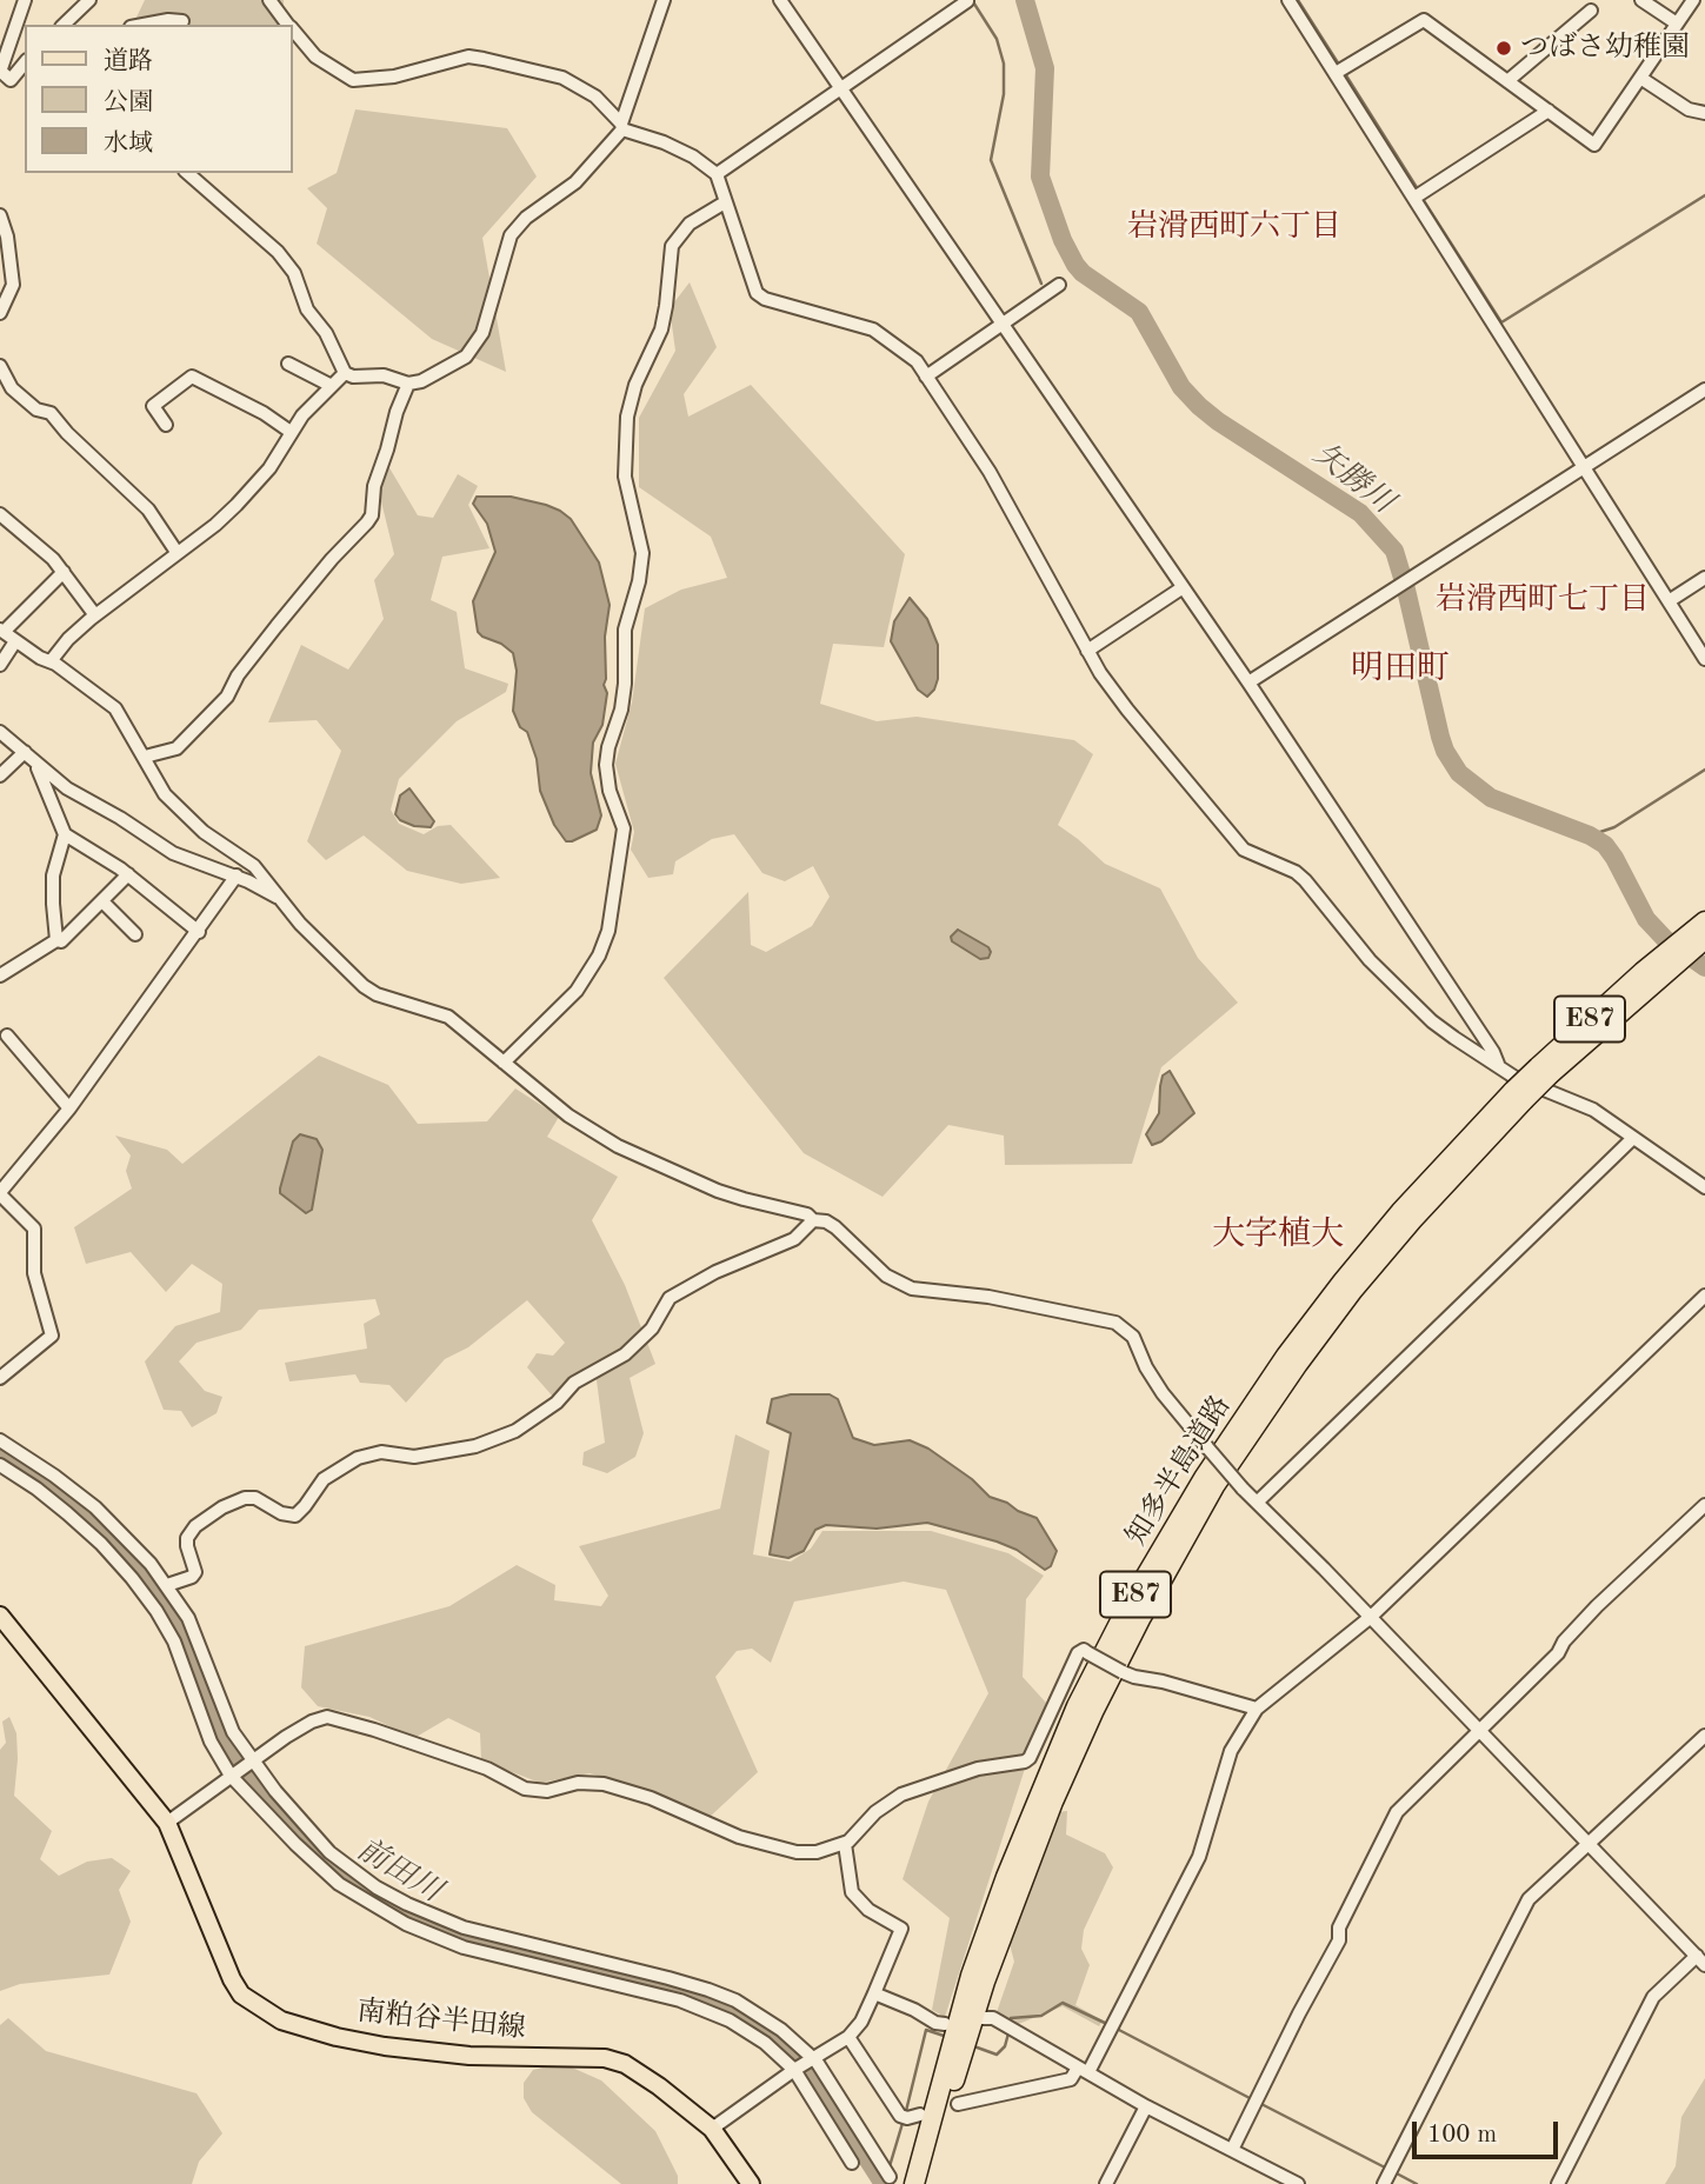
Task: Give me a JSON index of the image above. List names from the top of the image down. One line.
{"streets":{"highway":["E87","知多半島道路"],"main road":["南粕谷半田線"]},"districts":["岩滑西町六丁目","岩滑西町七丁目","明田町","大字植大"],"water":["矢勝川","前田川"],"places":["つばさ幼稚園"],"legend":["道路","公園","水域"],"scale_bar":"100 m"}
